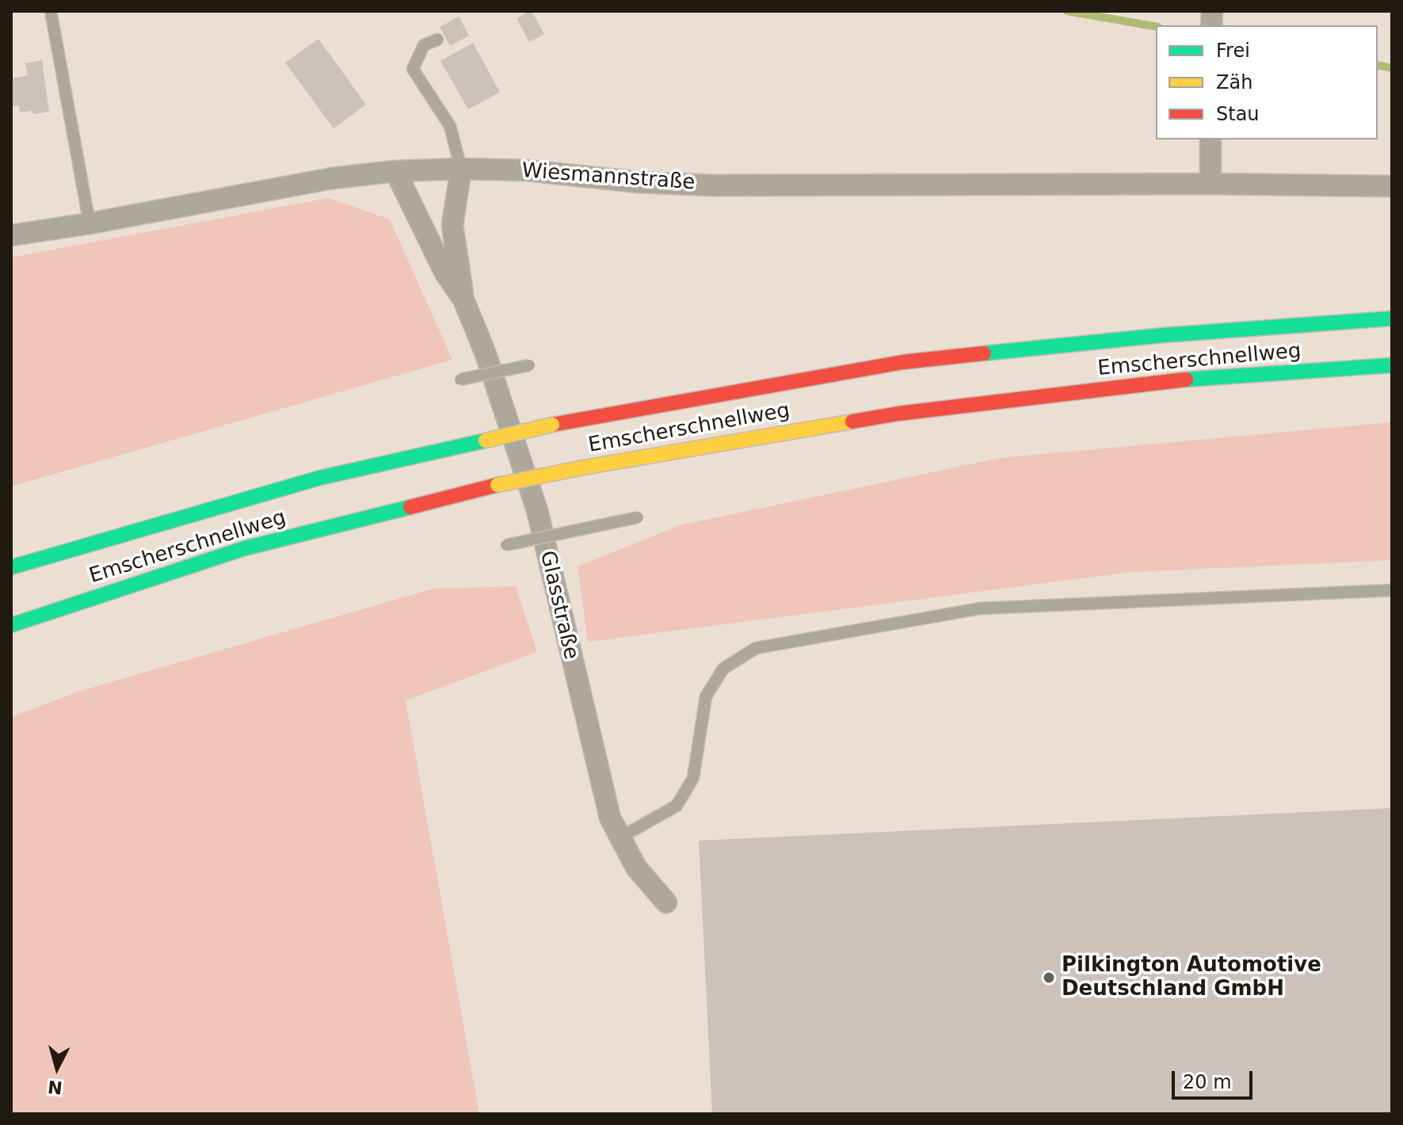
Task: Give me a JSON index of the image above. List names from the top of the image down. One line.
{"streets":{"highway":["Emscherschnellweg"],"street":["Wiesmannstraße","Glasstraße"]},"crossings":[["Wiesmannstraße","Glasstraße"]],"places":["Pilkington Automotive Deutschland GmbH"],"legend":["Frei","Zäh","Stau"],"scale_bar":"20 m","north":"bottom"}
